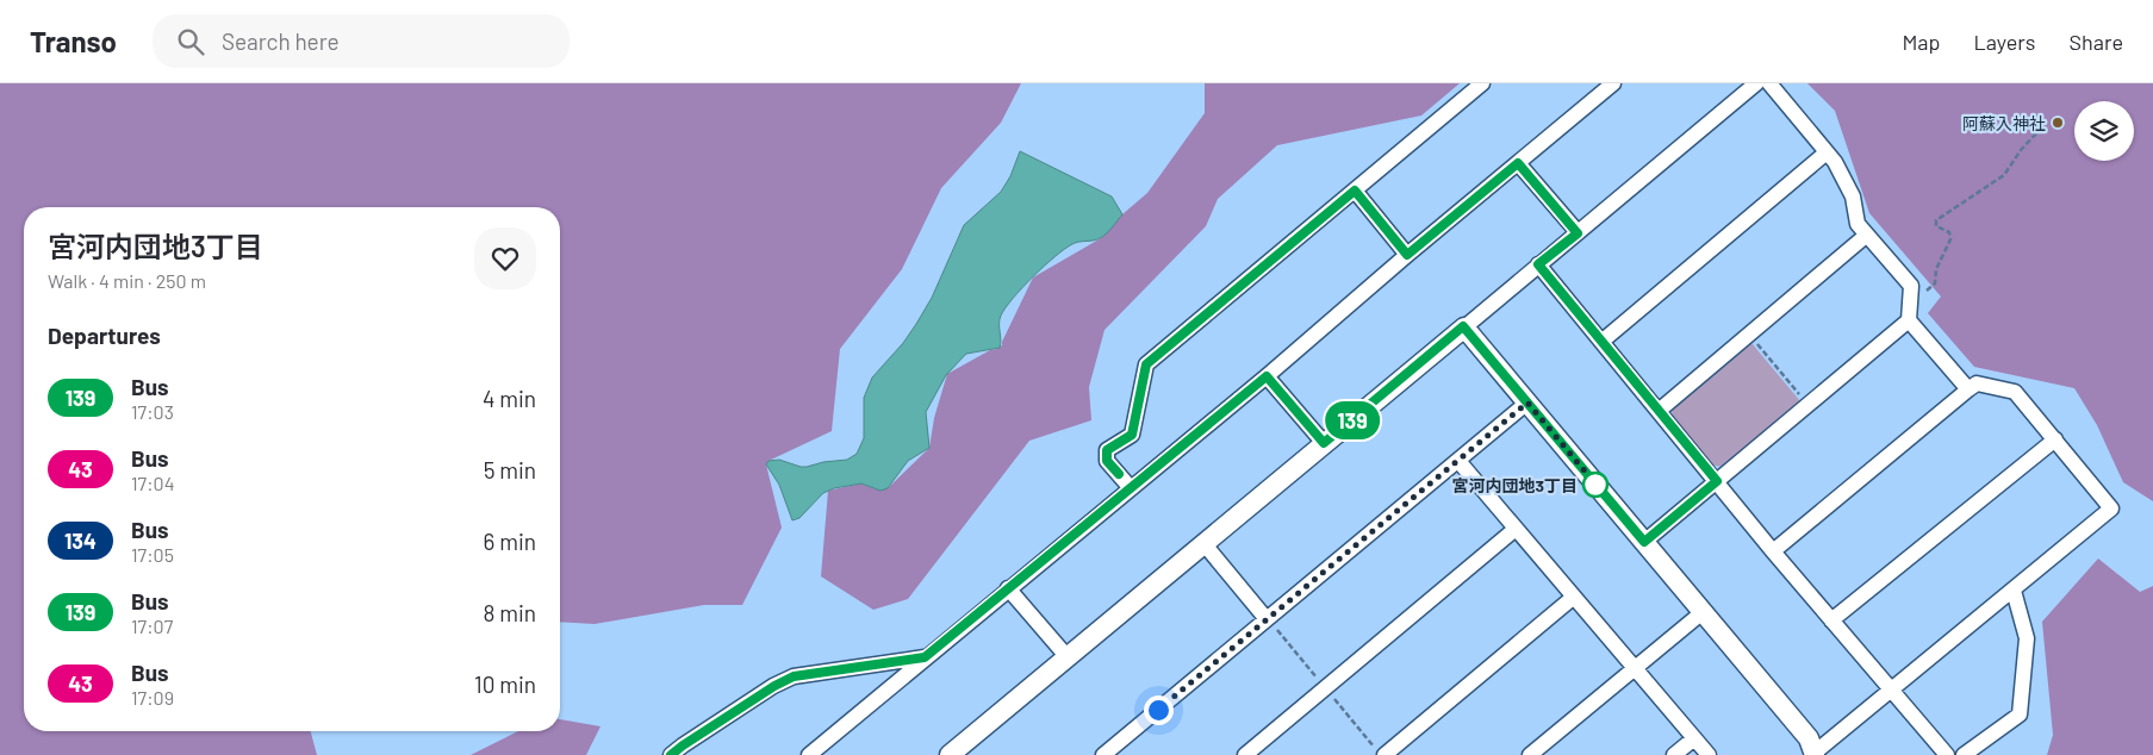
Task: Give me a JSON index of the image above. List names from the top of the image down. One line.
{"places":["阿蘇入神社","宮河内団地3丁目"],"lines":["bus line 139"],"page":{"header":"Transo","search":"Search here","nav":["Map","Layers","Share"],"on_map":"139","heading":[["宮河内団地3丁目","Walk · 4 min · 250 m"],"Departures"],"list":[{"mark":"139","name":"Bus","note":"17:03","value":"4 min"},{"mark":"43","name":"Bus","note":"17:04","value":"5 min"},{"mark":"134","name":"Bus","note":"17:05","value":"6 min"},{"mark":"139","name":"Bus","note":"17:07","value":"8 min"},{"mark":"43","name":"Bus","note":"17:09","value":"10 min"}]}}
